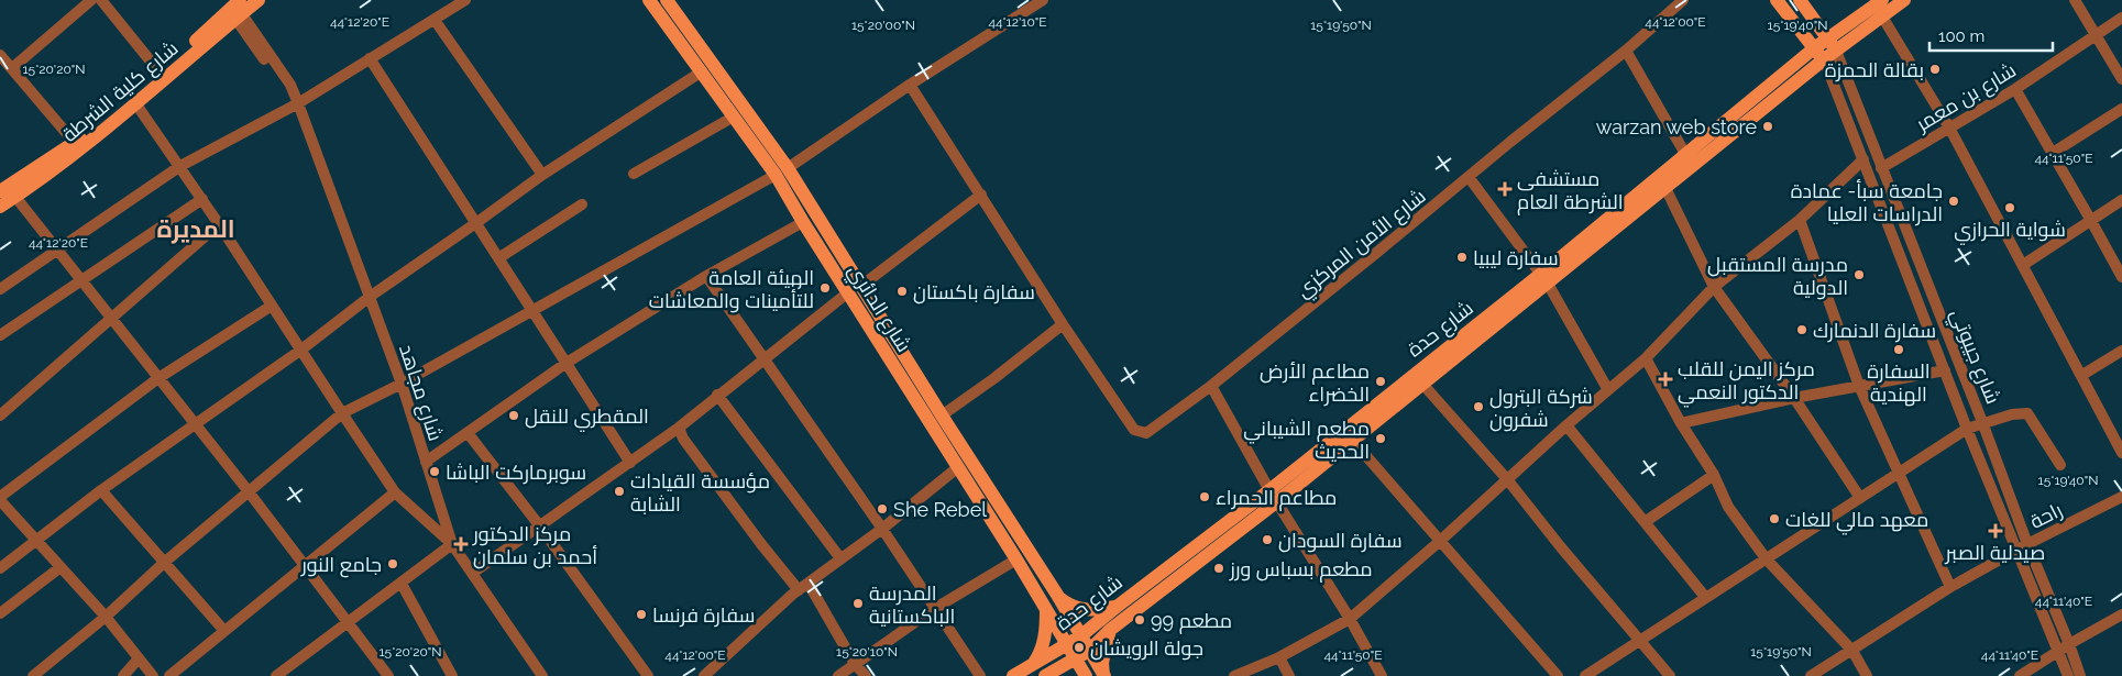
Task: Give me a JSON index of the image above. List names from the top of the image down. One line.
{"streets":{"main road":["شارع كلية الشرطة","شارع الدائري","شارع حدة"],"street":["شارع بن معمر","شارع الأمن المركزي","شارع جيبوتي","شارع مجاهد","راحة"]},"crossings":[["شارع كلية الشرطة","شارع مجاهد"],["شارع بن معمر","شارع جيبوتي"],["شارع الدائري","شارع حدة"],["شارع حدة","شارع جيبوتي"],["شارع جيبوتي","راحة"]],"districts":["المديرة"],"places":{"other":["بقالة الحمزة","warzan web store","جامعة سبأ- عمادة الدراسات العليا","شواية الحرازي","سفارة ليبيا","مدرسة المستقبل الدولية","الهيئة العامة للتأمينات والمعاشات","سفارة باكستان","سفارة الدنمارك","السفارة الهندية","مطاعم الأرض الخضراء","شركة البترول شفرون","المقطري للنقل","مطعم الشيباني الحديث","سوبرماركت الباشا","مؤسسة القيادات الشابة","مطاعم الحمراء","She Rebel","معهد مالي للغات","سفارة السودان","جامع النور","مطعم بسباس ورز","المدرسة الباكستانية","سفارة فرنسا","مطعم 99","جولة الرويشان"],"health":["مستشفى الشرطة العام","مركز اليمن للقلب الدكتور النعمي","صيدلية الصبر","مركز الدكتور أحمد بن سلمان"]},"scale_bar":"100 m","coordinates":["44°12'20\"E","44°12'10\"E","44°12'00\"E","15°20'00\"N","15°19'50\"N","15°19'40\"N","15°20'20\"N","44°11'50\"E","44°11'40\"E","15°20'10\"N"]}
